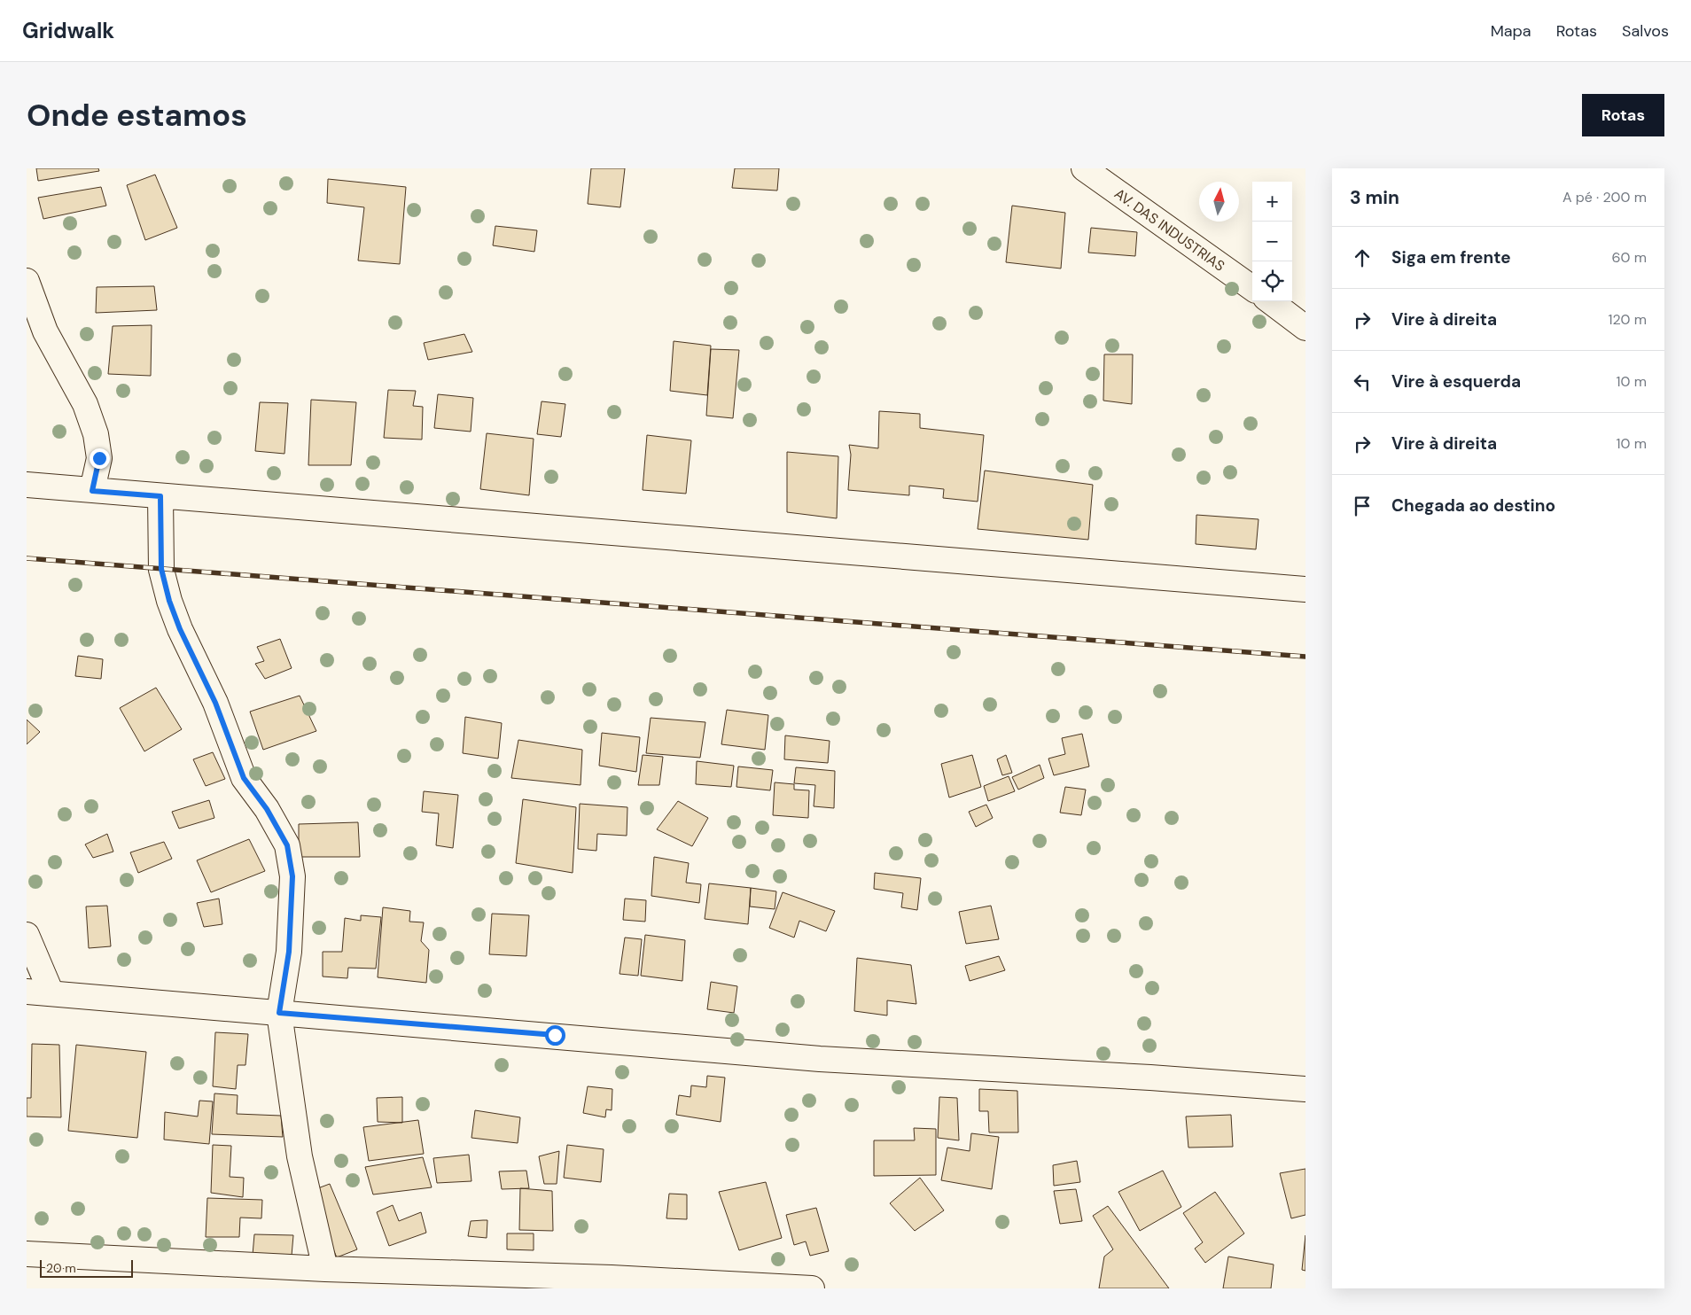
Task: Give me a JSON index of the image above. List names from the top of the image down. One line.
{"streets":{"street":["AV. DAS INDUSTRIAS"]},"scale_bar":"20 m","north":"top","page":{"header":"Gridwalk","nav":["Mapa","Rotas","Salvos"],"buttons":"Rotas","title":"Onde estamos","heading":["3 min","A pé · 200 m"],"map_buttons":["+","−"],"list":[["Siga em frente","60 m"],["Vire à direita","120 m"],["Vire à esquerda","10 m"],["Vire à direita","10 m"],"Chegada ao destino"],"scale":"20 m"}}
